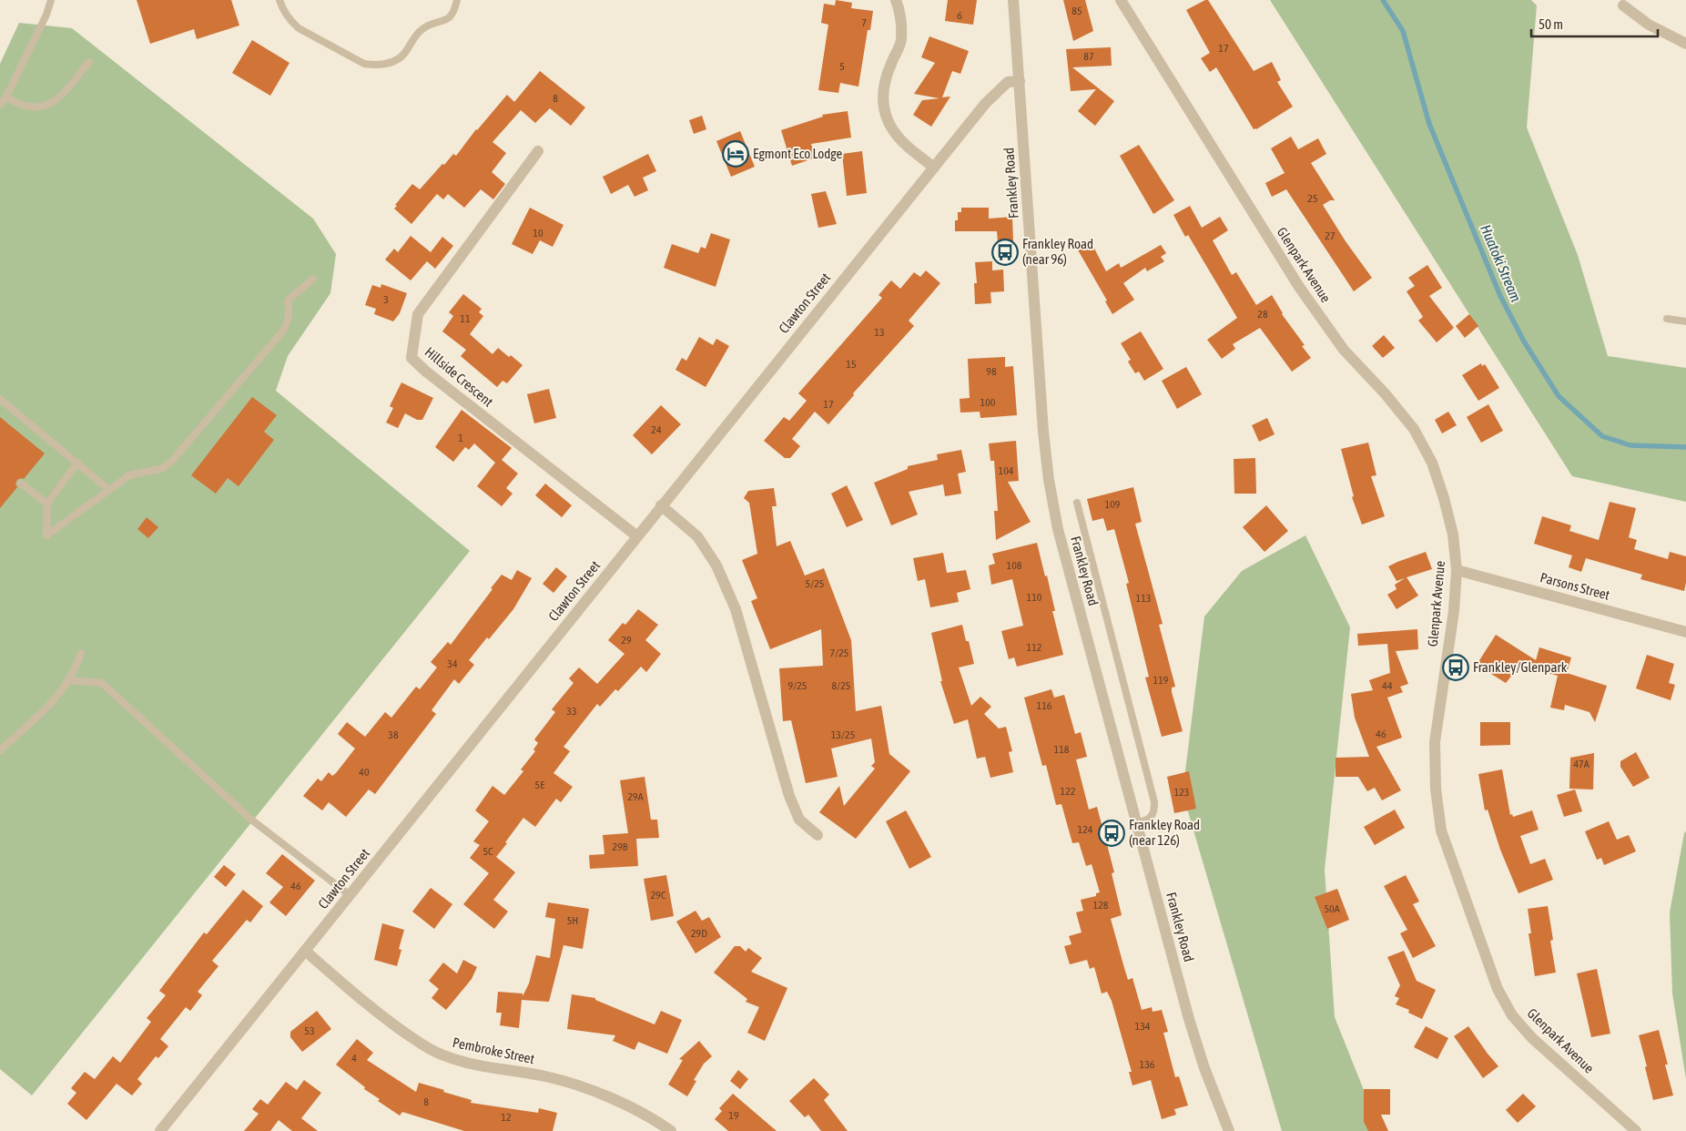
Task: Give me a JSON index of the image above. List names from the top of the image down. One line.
{"streets":{"street":["Frankley Road","Glenpark Avenue","Clawton Street","Hillside Crescent","Parsons Street","Pembroke Street"]},"crossings":[["Frankley Road","Clawton Street"],["Glenpark Avenue","Parsons Street"],["Clawton Street","Hillside Crescent"],["Clawton Street","Pembroke Street"]],"water":["Huatoki Stream"],"places":{"hotel":["Egmont Eco Lodge"],"bus stop":["Frankley Road (near 96)","Frankley/Glenpark","Frankley Road (near 126)"]},"house_numbers":["85","6","7","17","87","5","8","25","10","27","3","28","11","13","15","98","100","17","24","1","104","109","108","5/25","110","113","29","112","7/25","34","119","9/25","8/25","44","116","33","46","38","13/25","118","47A","40","5E","122","123","29A","124","29B","5C","46","29C","128","50A","5H","29D","134","53","4","136","8","19","12"],"scale_bar":"50 m"}
